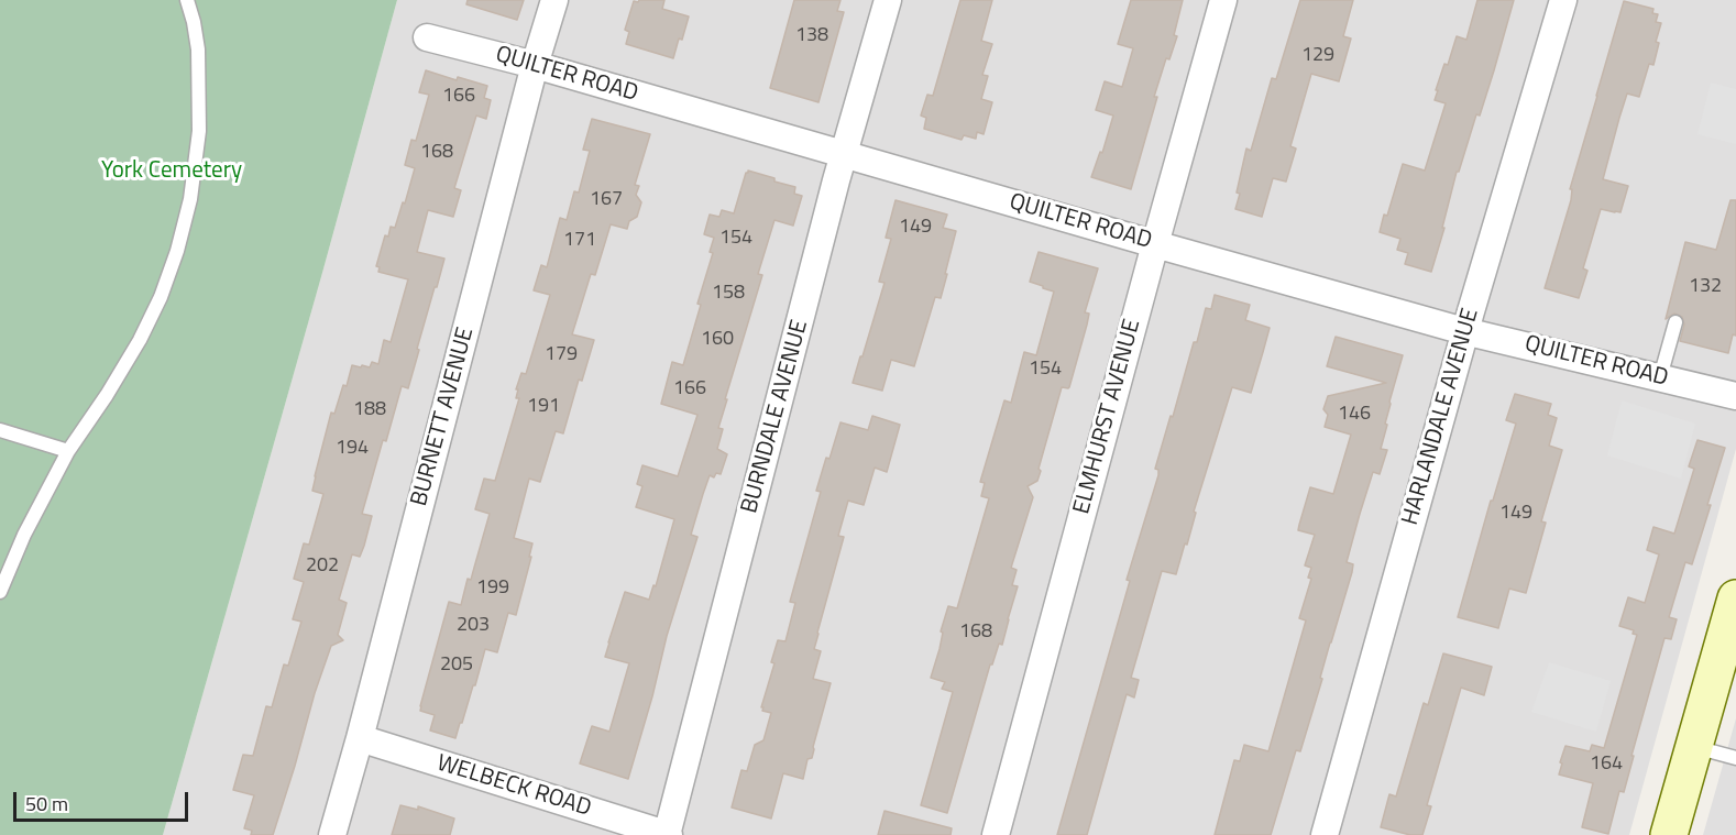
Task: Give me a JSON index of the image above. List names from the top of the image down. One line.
{"streets":{"street":["QUILTER ROAD","BURNETT AVENUE","BURNDALE AVENUE","ELMHURST AVENUE","HARLANDALE AVENUE","WELBECK ROAD"]},"crossings":[["QUILTER ROAD","BURNETT AVENUE"],["QUILTER ROAD","BURNDALE AVENUE"],["QUILTER ROAD","ELMHURST AVENUE"],["QUILTER ROAD","HARLANDALE AVENUE"],["BURNETT AVENUE","WELBECK ROAD"],["BURNDALE AVENUE","WELBECK ROAD"]],"parks":["York Cemetery"],"house_numbers":["138","129","166","168","167","149","154","171","132","158","160","179","154","166","191","188","146","194","149","202","199","203","168","205","164"],"scale_bar":"50 m"}
